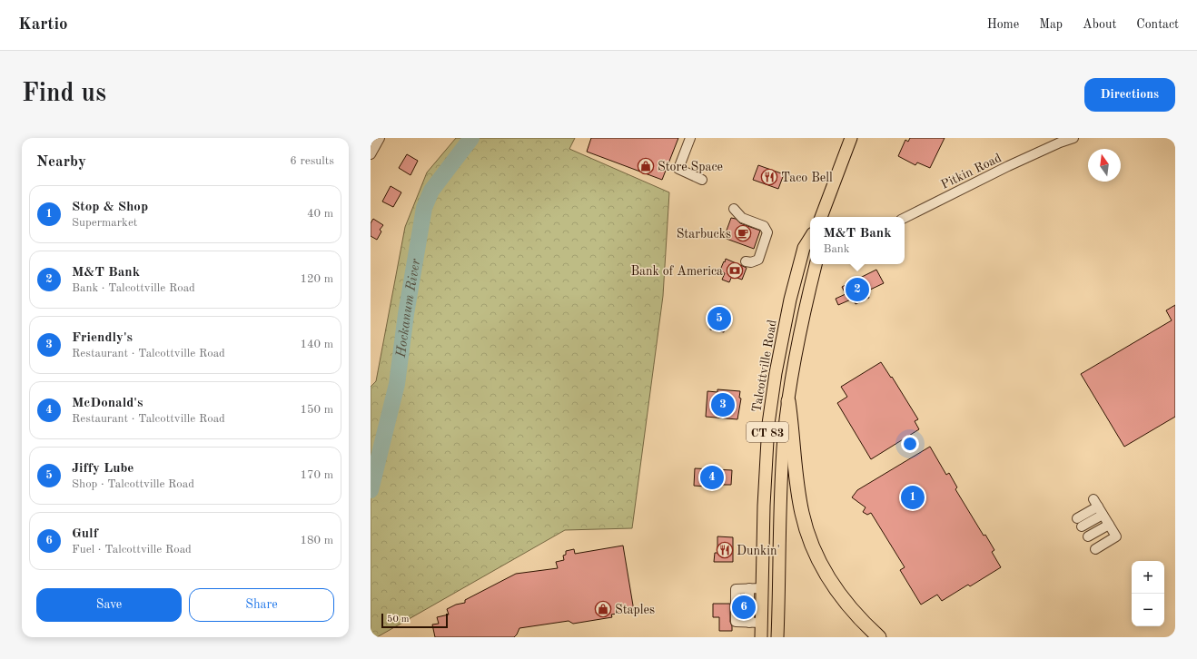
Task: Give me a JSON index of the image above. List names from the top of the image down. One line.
{"streets":{"main road":["Talcottville Road","CT 83"],"street":["Pitkin Road"]},"water":["Hockanum River"],"places":{"shop":["Store Space","Staples"],"restaurant":["Taco Bell","Dunkin'"],"cafe":["Starbucks"],"bank":["Bank of America"]},"scale_bar":"50 m","north":"top","page":{"header":"Kartio","nav":["Home","Map","About","Contact"],"buttons":["Directions",["Save","Share"]],"title":"Find us","heading":["Nearby","6 results"],"list":[{"mark":"1","name":"Stop & Shop","note":"Supermarket","value":"40 m"},{"mark":"2","name":"M&T Bank","note":"Bank · Talcottville Road","value":"120 m"},{"mark":"3","name":"Friendly's","note":"Restaurant · Talcottville Road","value":"140 m"},{"mark":"4","name":"McDonald's","note":"Restaurant · Talcottville Road","value":"150 m"},{"mark":"5","name":"Jiffy Lube","note":"Shop · Talcottville Road","value":"170 m"},{"mark":"6","name":"Gulf","note":"Fuel · Talcottville Road","value":"180 m"}],"popup":["M&T Bank","Bank"],"pins":["2","5","3","4","1","6"],"map_buttons":["+","−"],"scale":"50 m"}}
